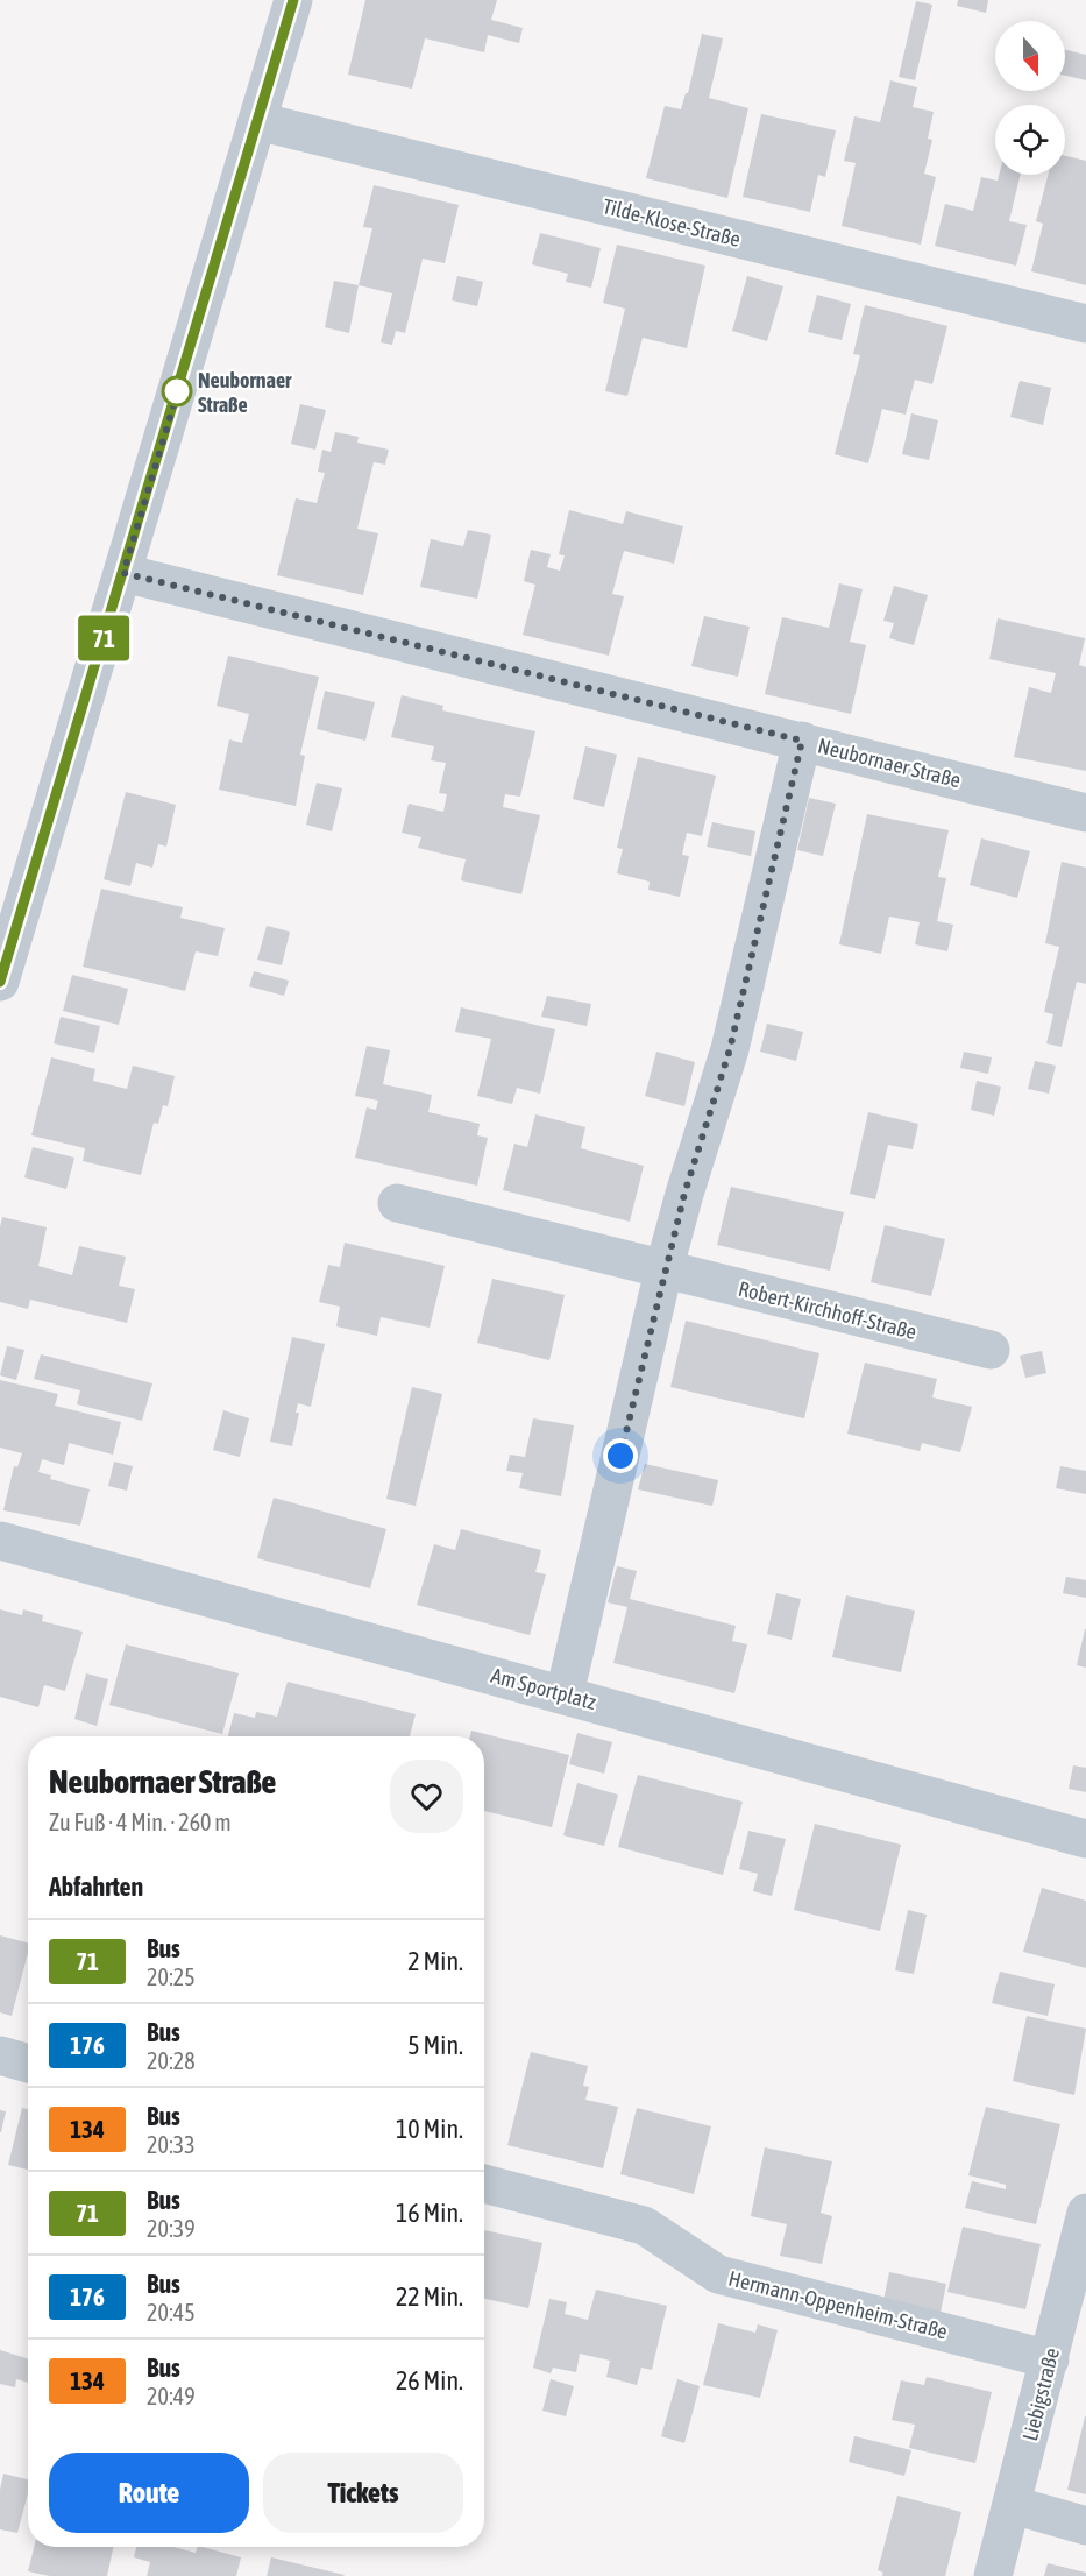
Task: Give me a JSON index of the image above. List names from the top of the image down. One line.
{"streets":{"street":["Tilde-Klose-Straße","Neubornaer Straße","Robert-Kirchhoff-Straße","Am Sportplatz","Hermann-Oppenheim-Straße","Liebigstraße"]},"crossings":[["Hermann-Oppenheim-Straße","Liebigstraße"]],"places":["Neubornaer Straße"],"lines":["bus line 71"],"north":"bottom","page":{"on_map":"71","heading":[["Neubornaer Straße","Zu Fuß · 4 Min. · 260 m"],"Abfahrten"],"list":[{"mark":"71","name":"Bus","note":"20:25","value":"2 Min."},{"mark":"176","name":"Bus","note":"20:28","value":"5 Min."},{"mark":"134","name":"Bus","note":"20:33","value":"10 Min."},{"mark":"71","name":"Bus","note":"20:39","value":"16 Min."},{"mark":"176","name":"Bus","note":"20:45","value":"22 Min."},{"mark":"134","name":"Bus","note":"20:49","value":"26 Min."}],"buttons":["Route","Tickets"]}}
